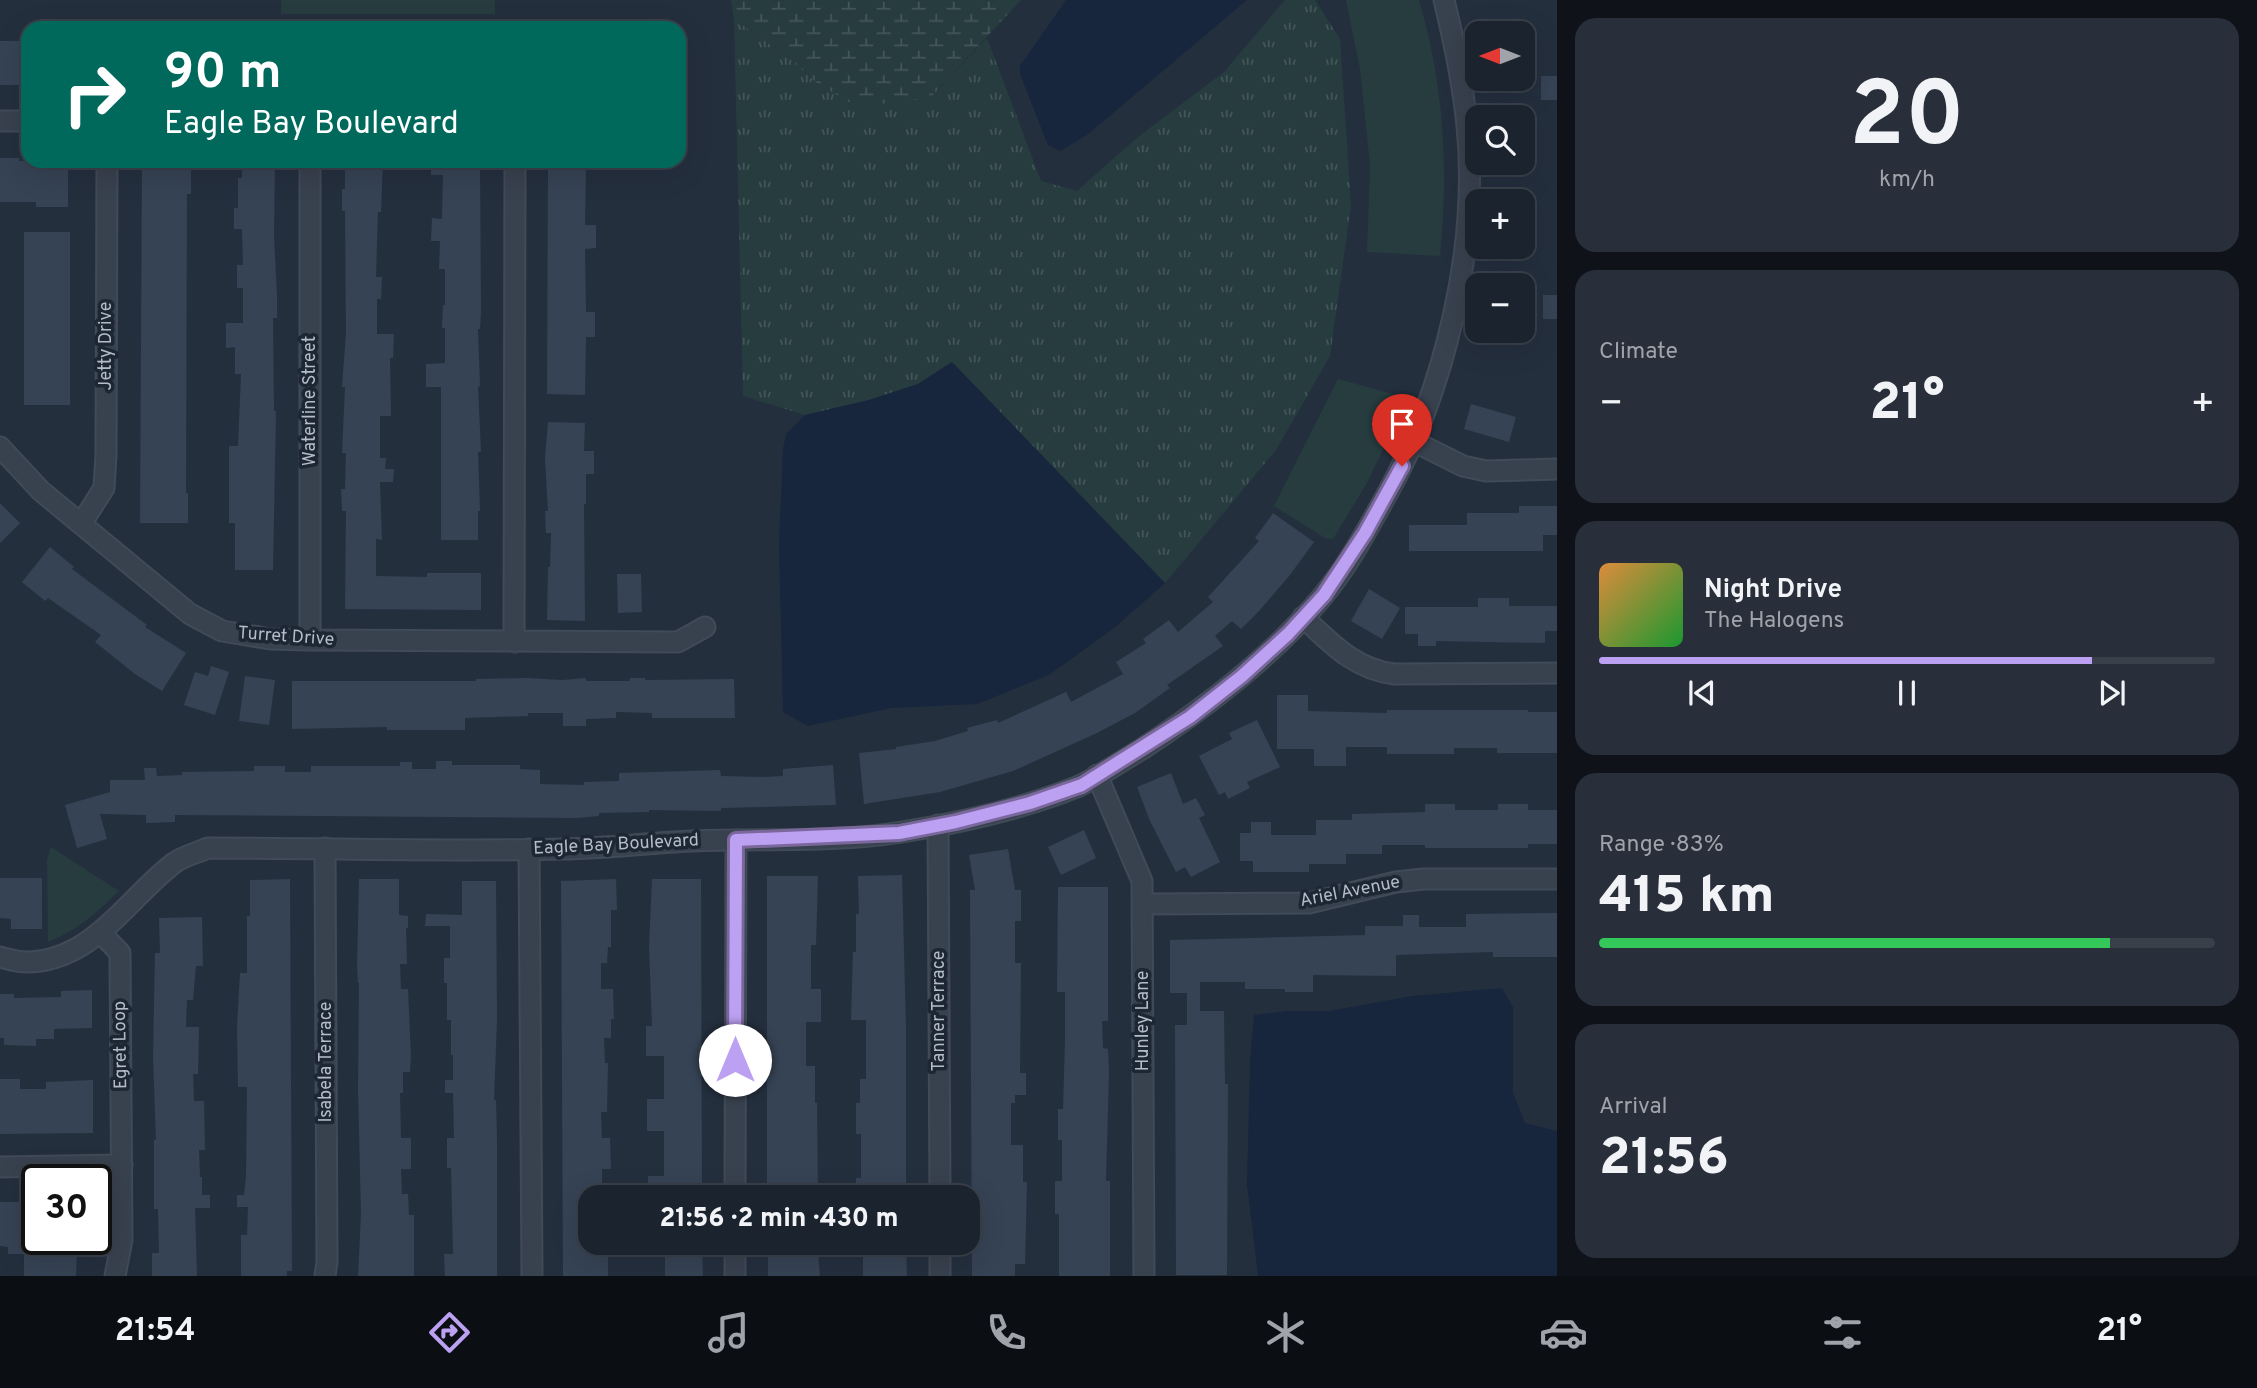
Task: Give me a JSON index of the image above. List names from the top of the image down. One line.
{"streets":{"street":["Jetty Drive","Waterline Street","Turret Drive","Eagle Bay Boulevard","Ariel Avenue","Tanner Terrace","Hunley Lane","Egret Loop","Isabela Terrace"]},"crossings":[["Jetty Drive","Turret Drive"],["Waterline Street","Turret Drive"],["Eagle Bay Boulevard","Tanner Terrace"],["Eagle Bay Boulevard","Hunley Lane"],["Eagle Bay Boulevard","Egret Loop"],["Eagle Bay Boulevard","Isabela Terrace"],["Ariel Avenue","Hunley Lane"]],"north":"left","page":{"tile":[["20","km/h"],"Climate",["Range · 83%","415 km"],["Arrival","21:56"]],"map_buttons":["+","−"],"turn":["90 m","Eagle Bay Boulevard"],"heat":["−","21°","+"],"song":["Night Drive","The Halogens"],"limit":"30","trip":"21:56 · 2 min · 430 m","tabs":["21:54","21°"]}}
